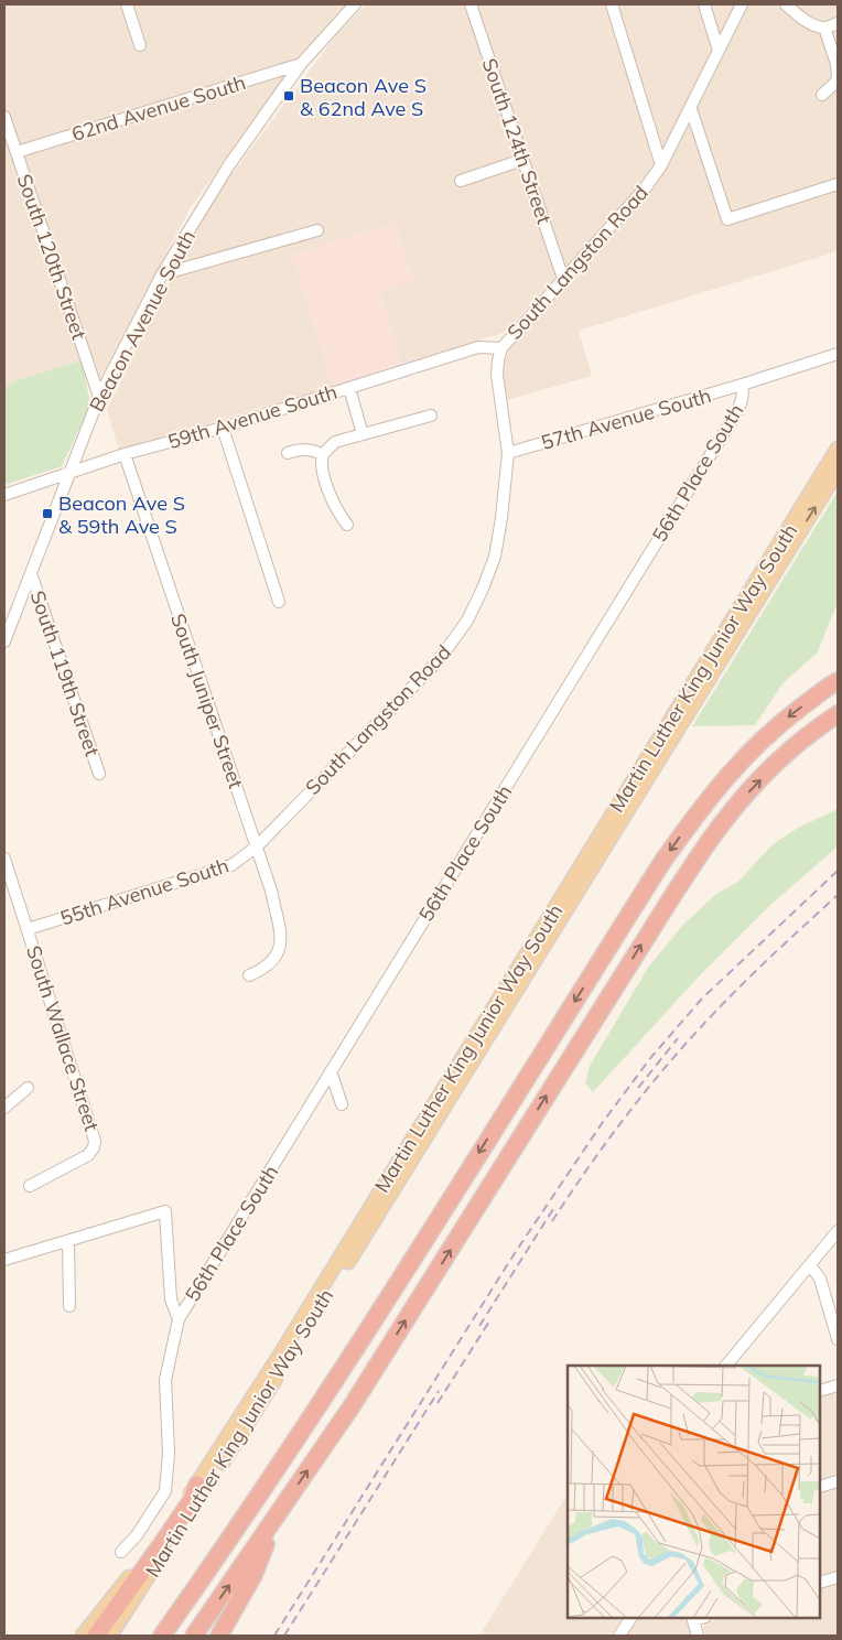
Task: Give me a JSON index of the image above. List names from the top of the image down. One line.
{"streets":{"main road":["Martin Luther King Junior Way South"],"street":["62nd Avenue South","South 124th Street","South 120th Street","South Langston Road","Beacon Avenue South","59th Avenue South","57th Avenue South","56th Place South","South 119th Street","South Juniper Street","55th Avenue South","South Wallace Street"]},"crossings":[["62nd Avenue South","South 120th Street"],["62nd Avenue South","Beacon Avenue South"],["South 124th Street","South Langston Road"],["South 120th Street","Beacon Avenue South"],["South Langston Road","59th Avenue South"],["South Langston Road","57th Avenue South"],["South Langston Road","South Juniper Street"],["South Langston Road","55th Avenue South"],["Beacon Avenue South","59th Avenue South"],["Beacon Avenue South","South 119th Street"],["59th Avenue South","South Juniper Street"],["57th Avenue South","56th Place South"],["South Juniper Street","55th Avenue South"],["55th Avenue South","South Wallace Street"]],"places":{"transit":["Beacon Ave S & 62nd Ave S","Beacon Ave S & 59th Ave S"]}}
